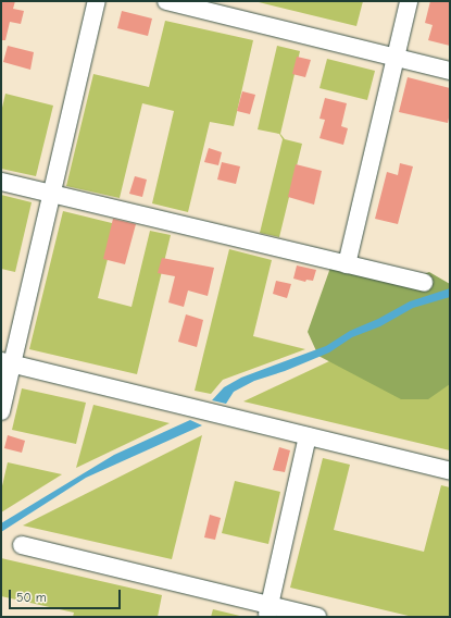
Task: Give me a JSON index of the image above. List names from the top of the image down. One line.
{"scale_bar":"50 m"}
